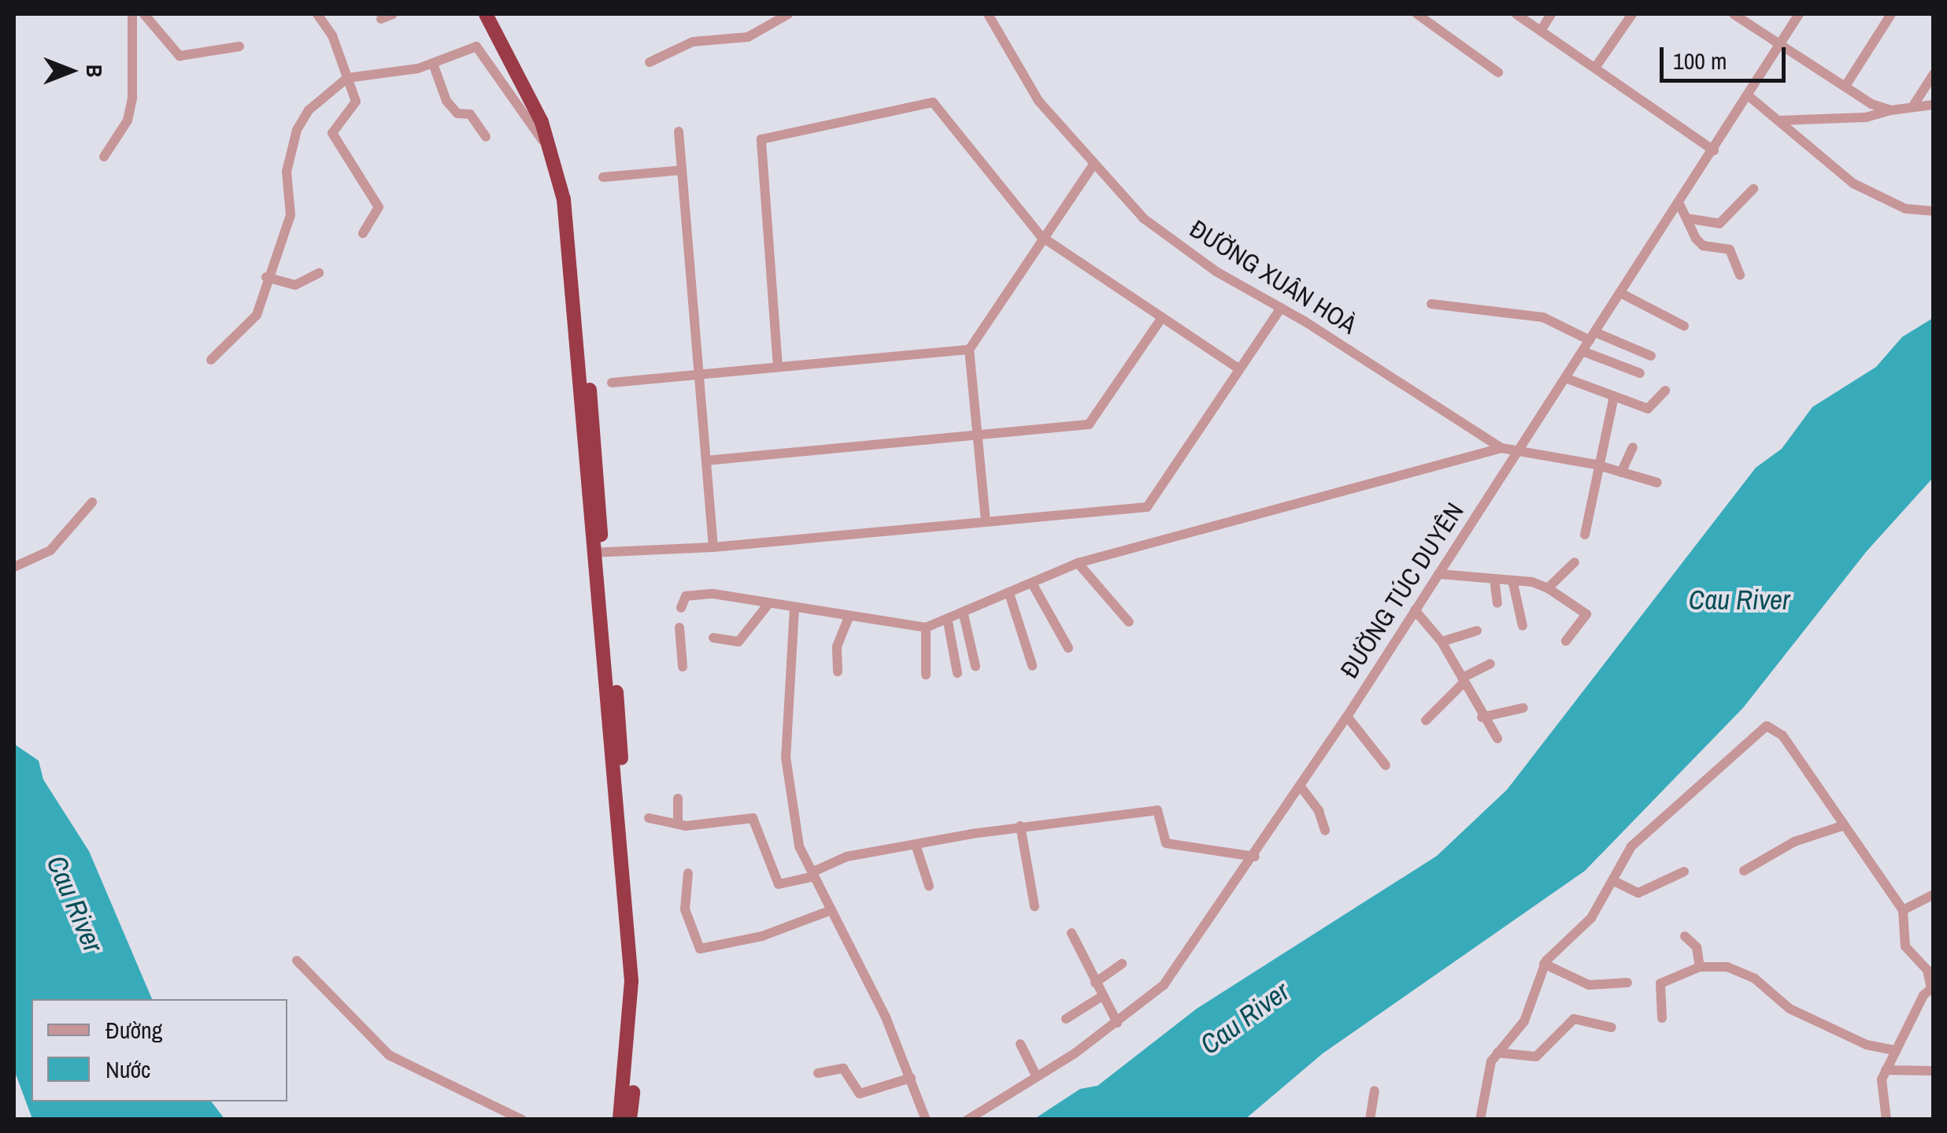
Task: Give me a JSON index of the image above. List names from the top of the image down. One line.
{"streets":{"street":["ĐƯỜNG XUÂN HOÀ","ĐƯỜNG TÚC DUYÊN"]},"water":["Cau River"],"legend":["Đường","Nước"],"scale_bar":"100 m","north":"right"}
